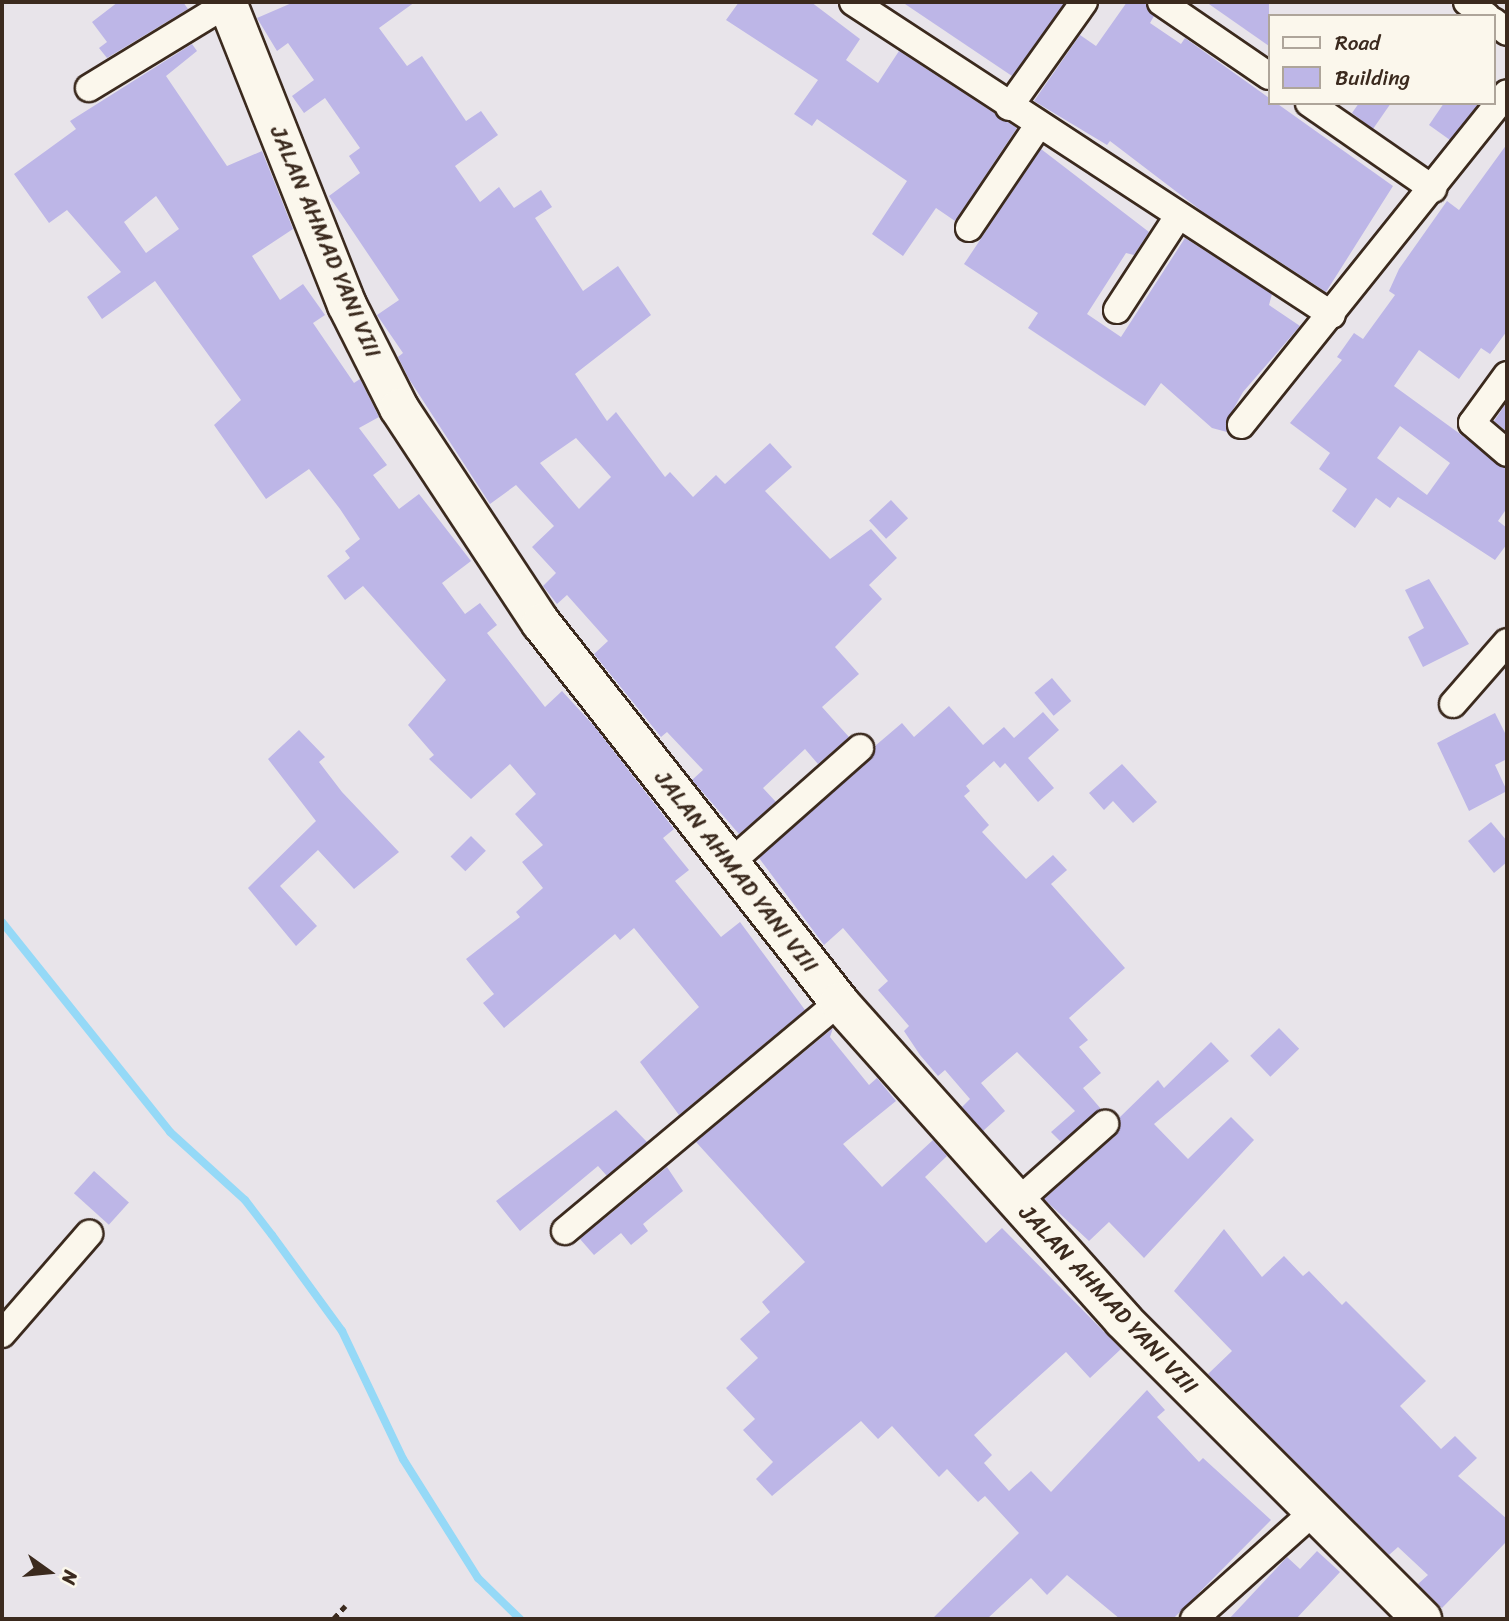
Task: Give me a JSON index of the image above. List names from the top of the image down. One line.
{"streets":{"street":["JALAN AHMAD YANI VIII"]},"legend":["Road","Building"],"north":"right"}
